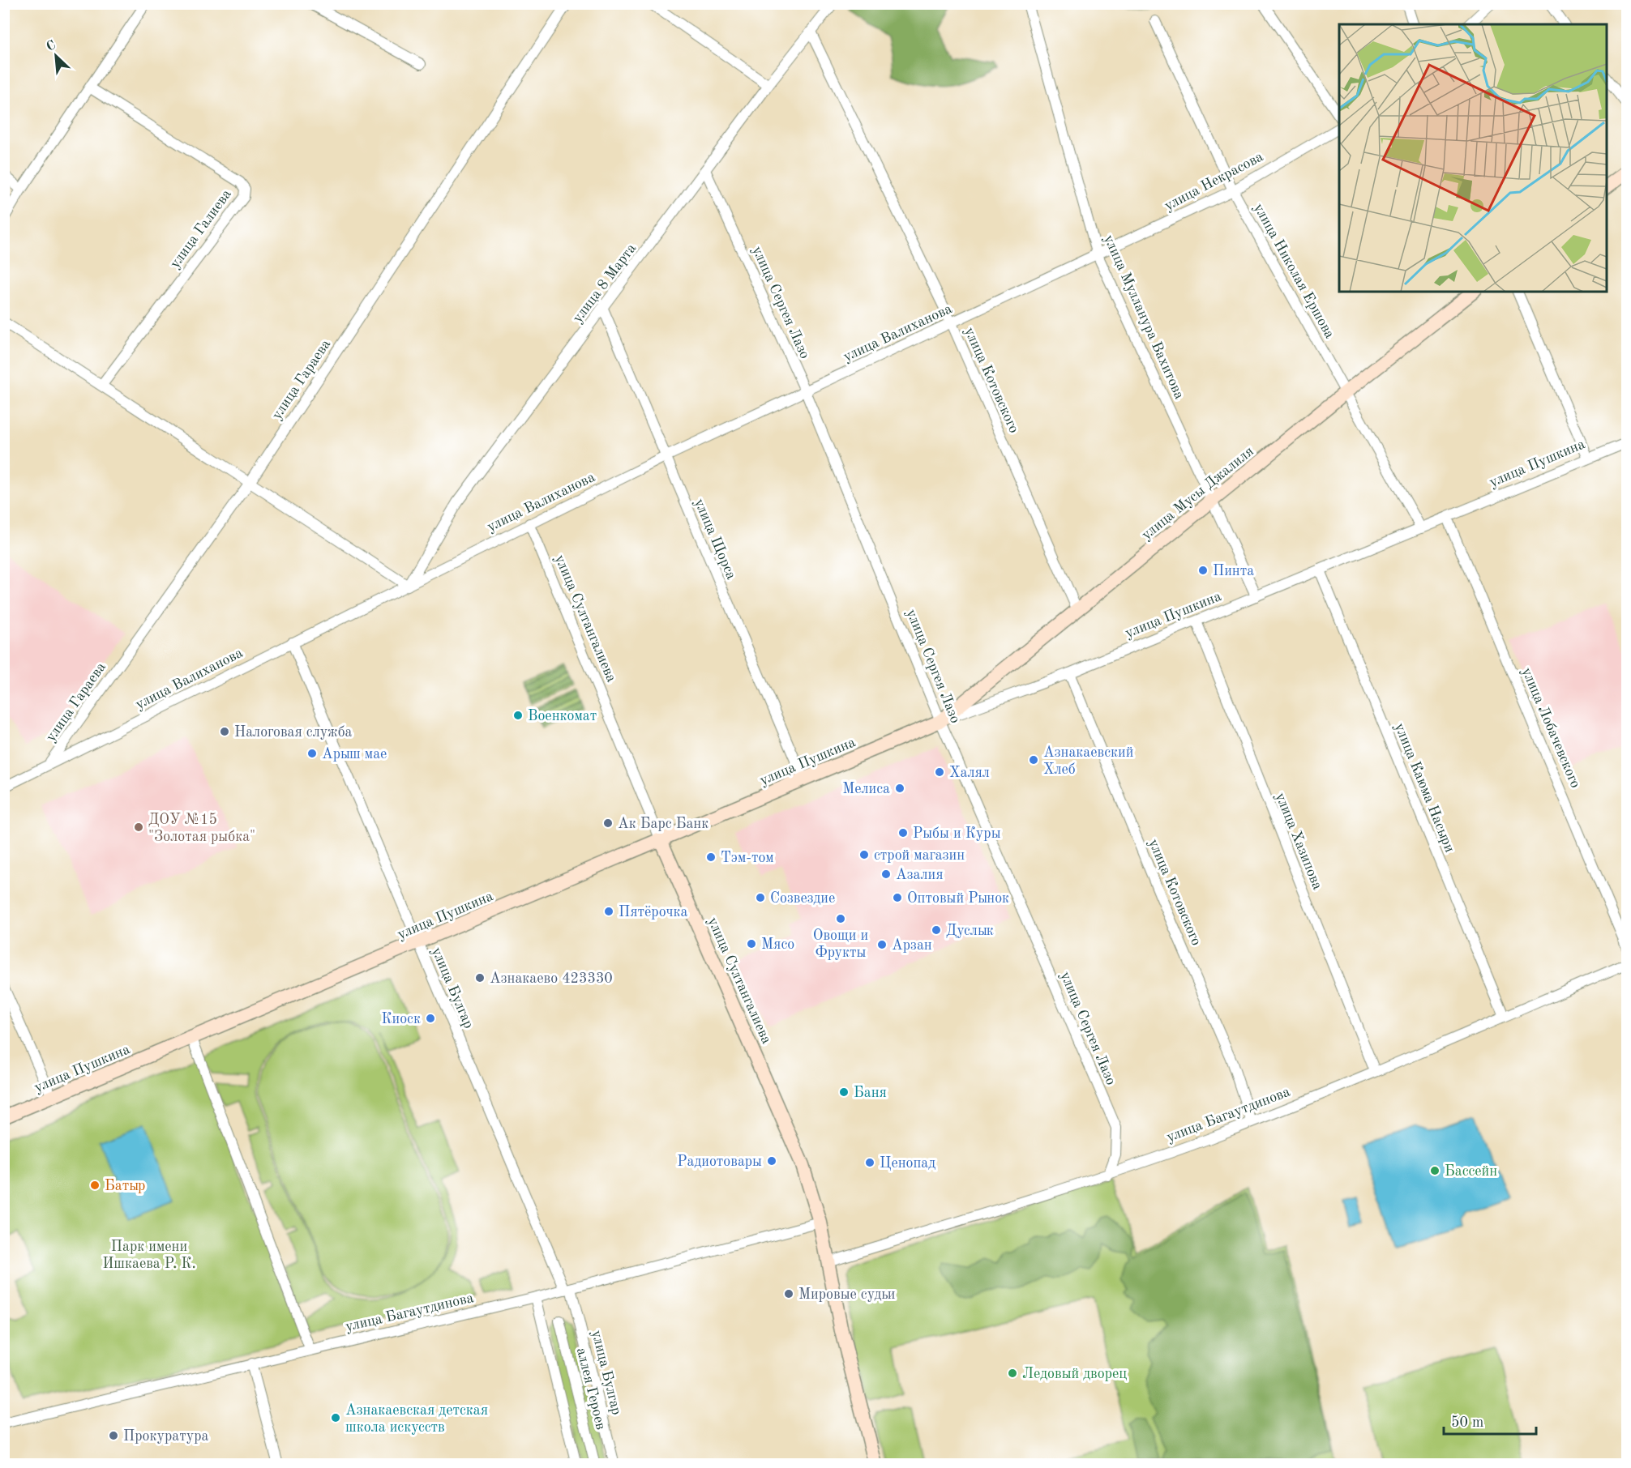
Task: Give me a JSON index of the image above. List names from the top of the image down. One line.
{"streets":{"main road":["улица Пушкина","улица Мусы Джалиля","улица Султангалиева"],"street":["улица Некрасова","улица Галиева","улица Николая Ершова","улица 8 Марта","улица Сергея Лазо","улица Мулланура Вахитова","улица Валиханова","улица Гараева","улица Котовского","улица Щорса","улица Лобачевского","улица Каюма Насыри","улица Хазипова","улица Булгар","улица Багаутдинова","аллея Героев"]},"crossings":[["улица Некрасова","улица Николая Ершова"],["улица Некрасова","улица Мулланура Вахитова"],["улица Некрасова","улица Валиханова"],["улица Николая Ершова","улица Пушкина"],["улица Николая Ершова","улица Мусы Джалиля"],["улица 8 Марта","улица Сергея Лазо"],["улица 8 Марта","улица Валиханова"],["улица 8 Марта","улица Котовского"],["улица 8 Марта","улица Щорса"],["улица Сергея Лазо","улица Валиханова"],["улица Сергея Лазо","улица Пушкина"],["улица Сергея Лазо","улица Мусы Джалиля"],["улица Сергея Лазо","улица Багаутдинова"],["улица Мулланура Вахитова","улица Валиханова"],["улица Мулланура Вахитова","улица Пушкина"],["улица Мулланура Вахитова","улица Мусы Джалиля"],["улица Валиханова","улица Гараева"],["улица Валиханова","улица Котовского"],["улица Валиханова","улица Щорса"],["улица Валиханова","улица Султангалиева"],["улица Валиханова","улица Булгар"],["улица Котовского","улица Пушкина"],["улица Котовского","улица Мусы Джалиля"],["улица Котовского","улица Багаутдинова"],["улица Пушкина","улица Мусы Джалиля"],["улица Пушкина","улица Щорса"],["улица Пушкина","улица Султангалиева"],["улица Пушкина","улица Лобачевского"],["улица Пушкина","улица Каюма Насыри"],["улица Пушкина","улица Хазипова"],["улица Пушкина","улица Булгар"],["улица Султангалиева","улица Багаутдинова"],["улица Каюма Насыри","улица Багаутдинова"],["улица Хазипова","улица Багаутдинова"],["улица Булгар","улица Багаутдинова"]],"parks":["Парк имени Ишкаева Р. К."],"places":["Пинта","Военкомат","Налоговая служба","Арыш мае","Азнакаевский Хлеб","Халял","Мелиса","Ак Барс Банк","ДОУ №15 \"Золотая рыбка\"","Рыбы и Куры","строй магазин","Тэм-том","Азалия","Созвездие","Оптовый Рынок","Пятёрочка","Овощи и Фрукты","Дуслык","Мясо","Арзан","Азнакаево 423330","Киоск","Баня","Радиотовары","Ценопад","Бассейн","Батыр","Мировые судьи","Ледовый дворец","Азнакаевская детская школа искусств","Прокуратура"],"scale_bar":"50 m","north":"top left"}
